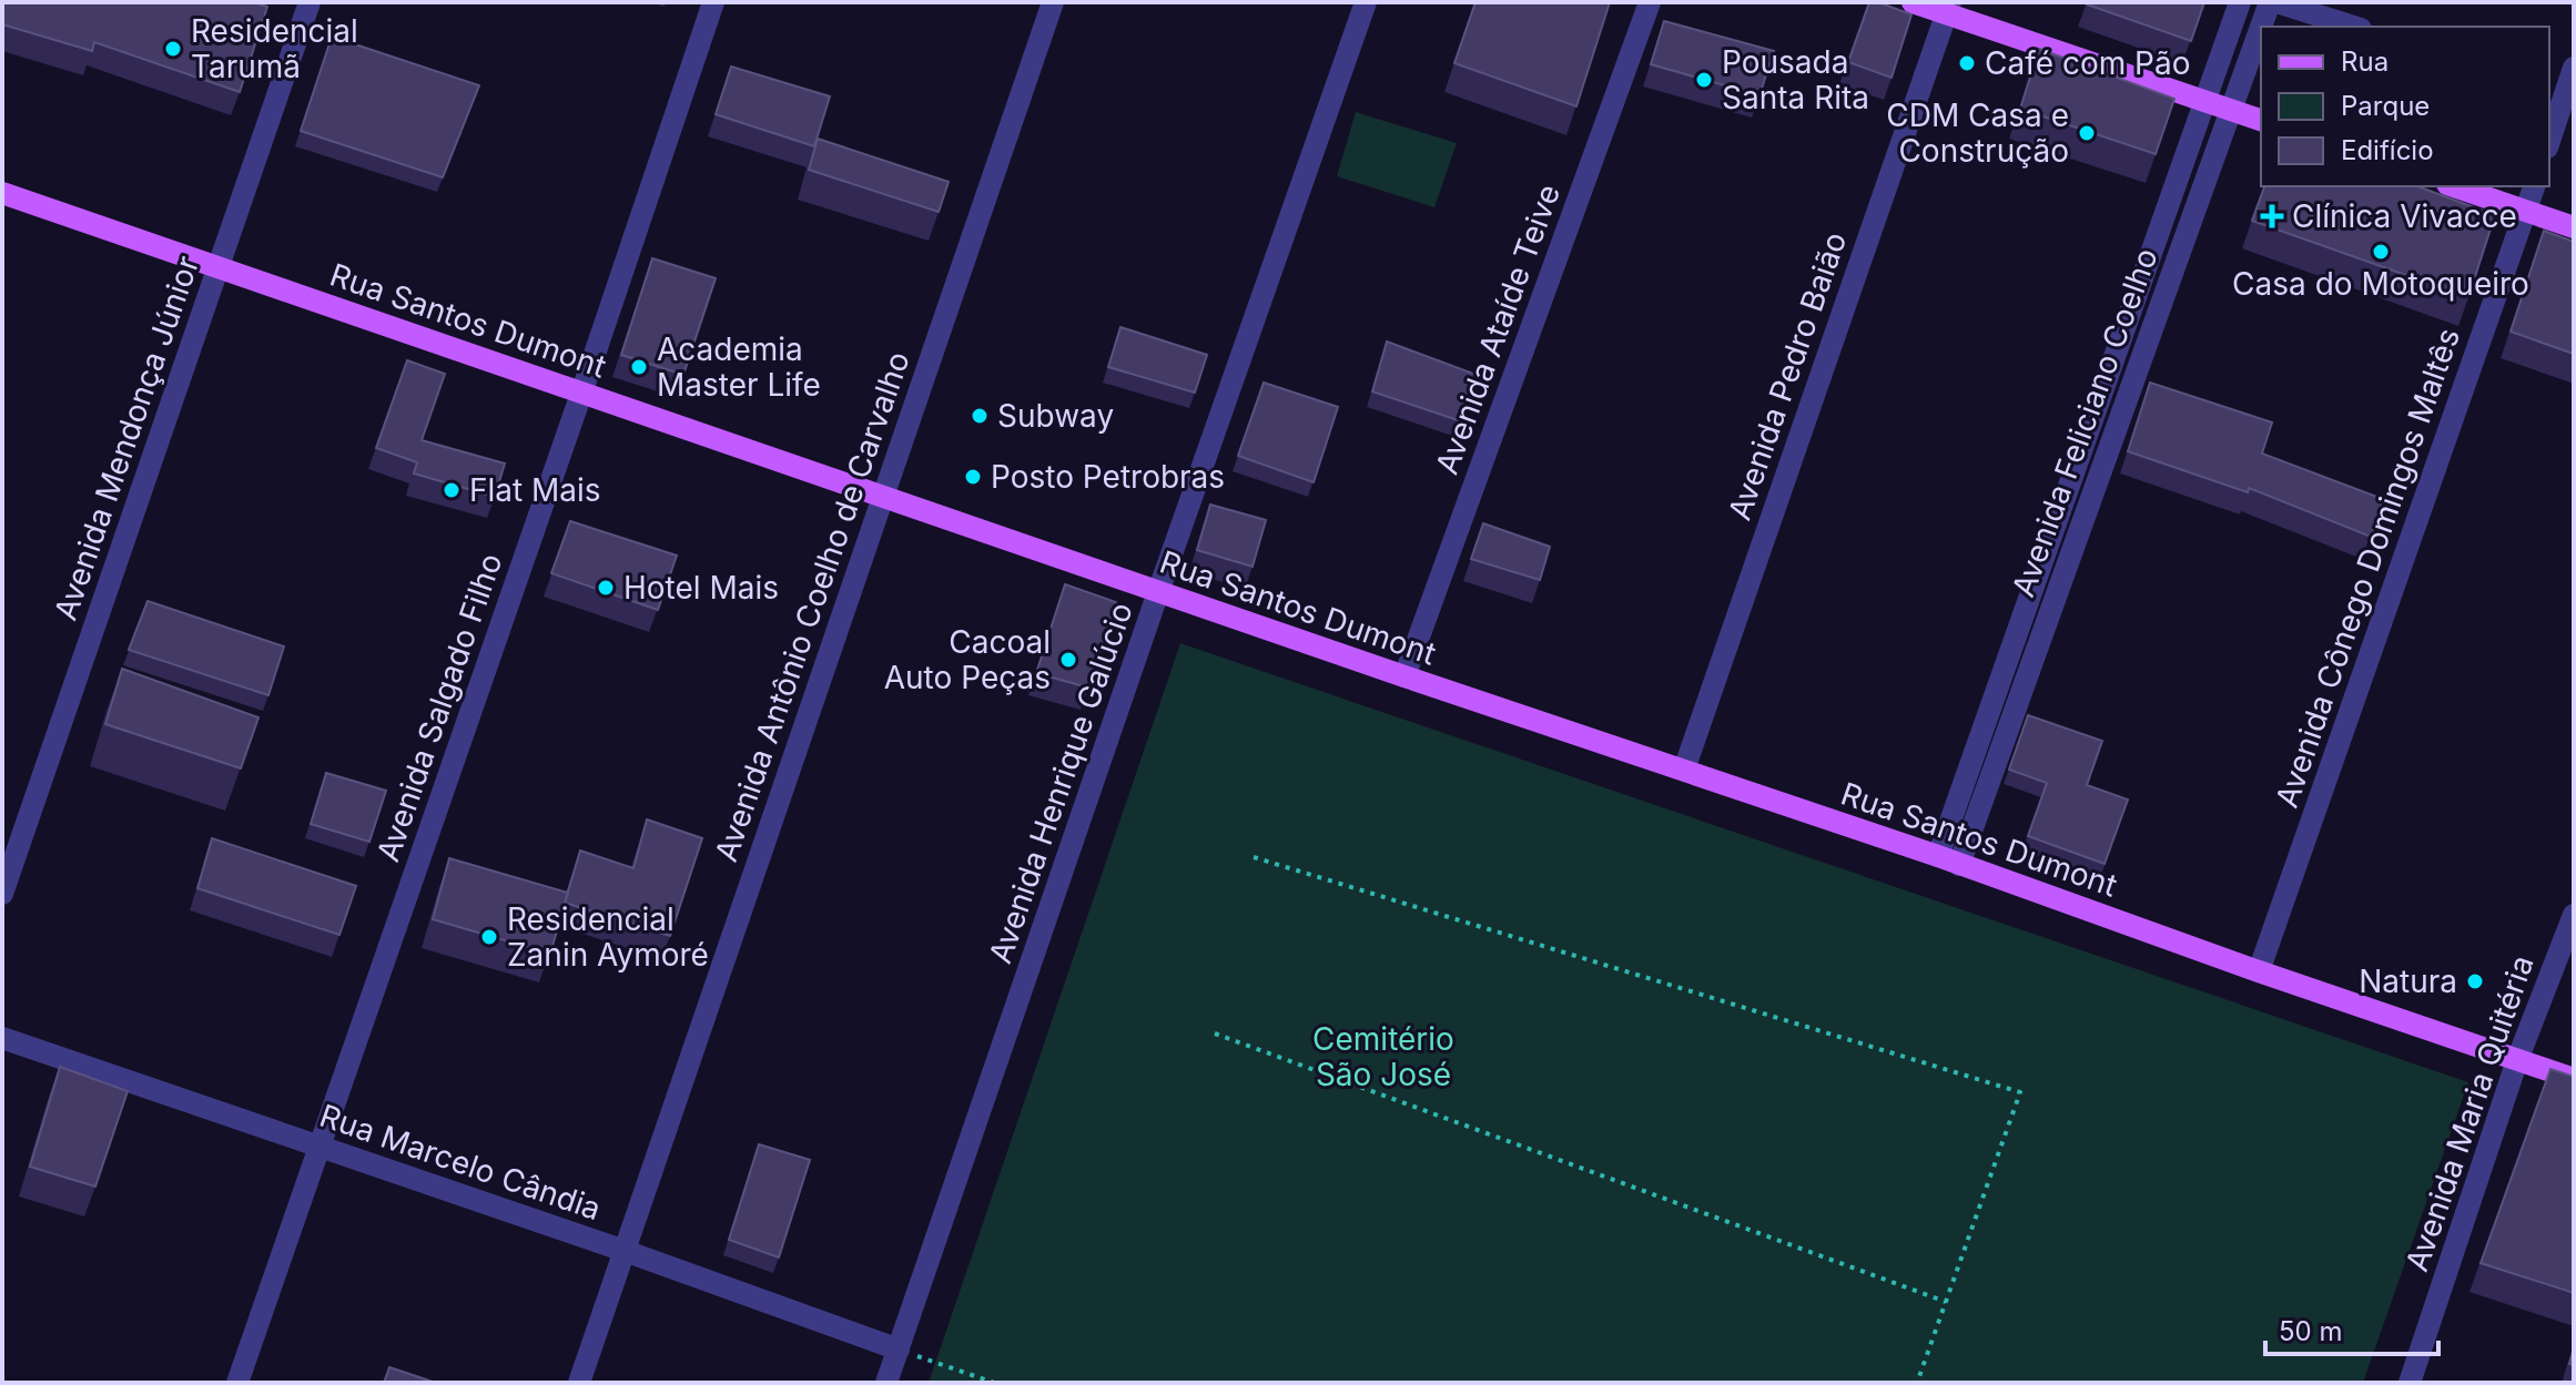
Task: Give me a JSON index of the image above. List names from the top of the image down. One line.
{"streets":{"main road":["Rua Santos Dumont"],"street":["Avenida Ataíde Teive","Avenida Pedro Baião","Avenida Feliciano Coelho","Avenida Mendonça Júnior","Avenida Cônego Domingos Maltês","Avenida Antônio Coelho de Carvalho","Avenida Salgado Filho","Avenida Henrique Galúcio","Avenida Maria Quitéria","Rua Marcelo Cândia"]},"crossings":[["Rua Santos Dumont","Avenida Ataíde Teive"],["Rua Santos Dumont","Avenida Pedro Baião"],["Rua Santos Dumont","Avenida Feliciano Coelho"],["Rua Santos Dumont","Avenida Mendonça Júnior"],["Rua Santos Dumont","Avenida Cônego Domingos Maltês"],["Rua Santos Dumont","Avenida Antônio Coelho de Carvalho"],["Rua Santos Dumont","Avenida Salgado Filho"],["Rua Santos Dumont","Avenida Henrique Galúcio"],["Rua Santos Dumont","Avenida Maria Quitéria"],["Avenida Antônio Coelho de Carvalho","Rua Marcelo Cândia"],["Avenida Salgado Filho","Rua Marcelo Cândia"],["Avenida Henrique Galúcio","Rua Marcelo Cândia"]],"parks":["Cemitério São José"],"places":{"other":["Residencial Tarumã","Café com Pão","Pousada Santa Rita","CDM Casa e Construção","Casa do Motoqueiro","Academia Master Life","Subway","Posto Petrobras","Flat Mais","Hotel Mais","Cacoal Auto Peças","Residencial Zanin Aymoré","Natura"],"health":["Clínica Vivacce"]},"legend":["Rua","Parque","Edifício"],"scale_bar":"50 m"}
